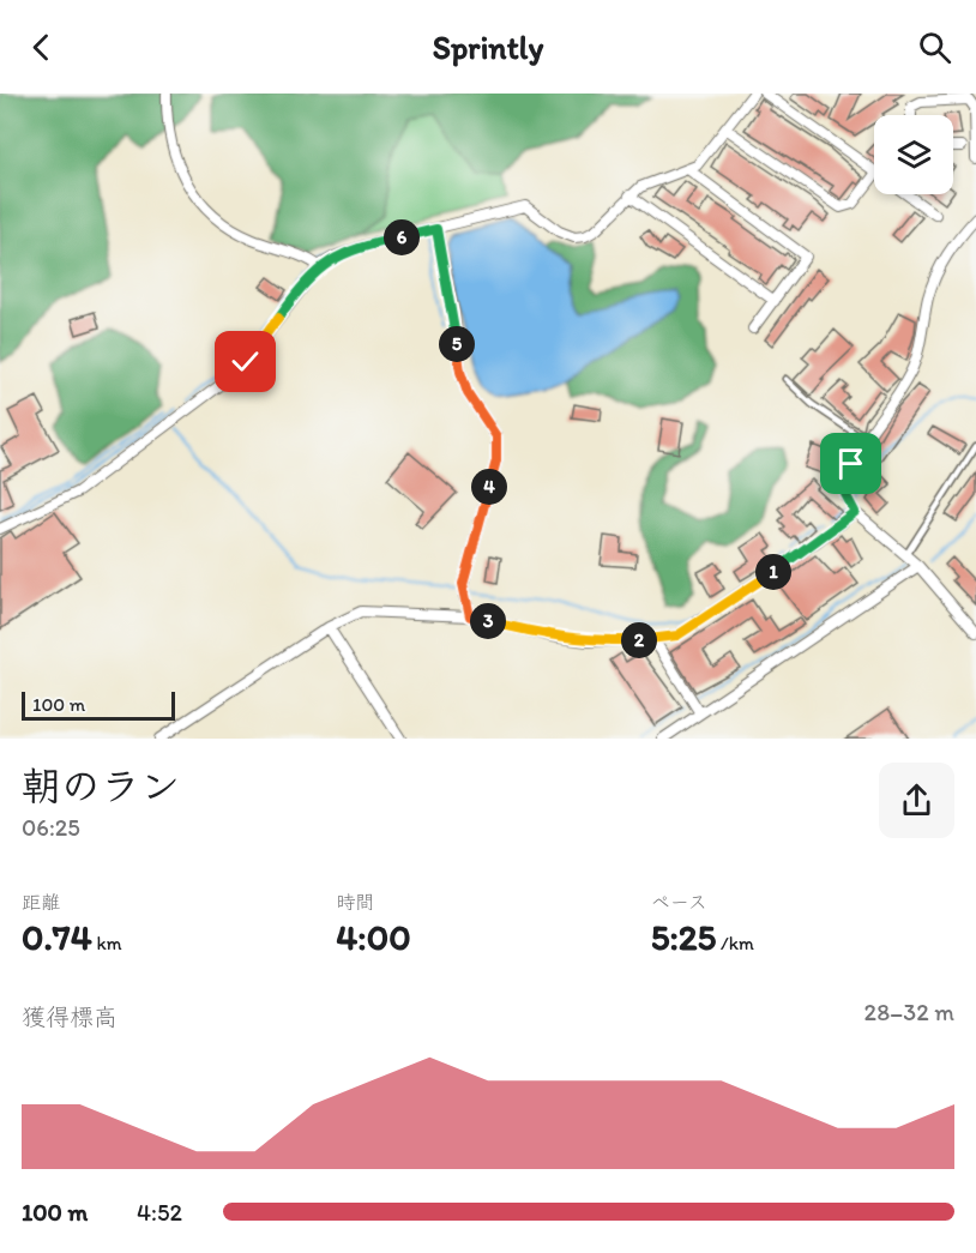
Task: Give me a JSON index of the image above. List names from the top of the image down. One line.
{"scale_bar":"100 m","page":{"header":"Sprintly","pins":["6","5","4","1","3","2"],"scale":"100 m","heading":["朝のラン","06:25"],"stats":[["距離","0.74 km"],["時間","4:00"],["ペース","5:25 /km"]],"chart":["獲得標高","28–32 m"],"list":[{"name":"100 m","note":"4:52"}]}}
